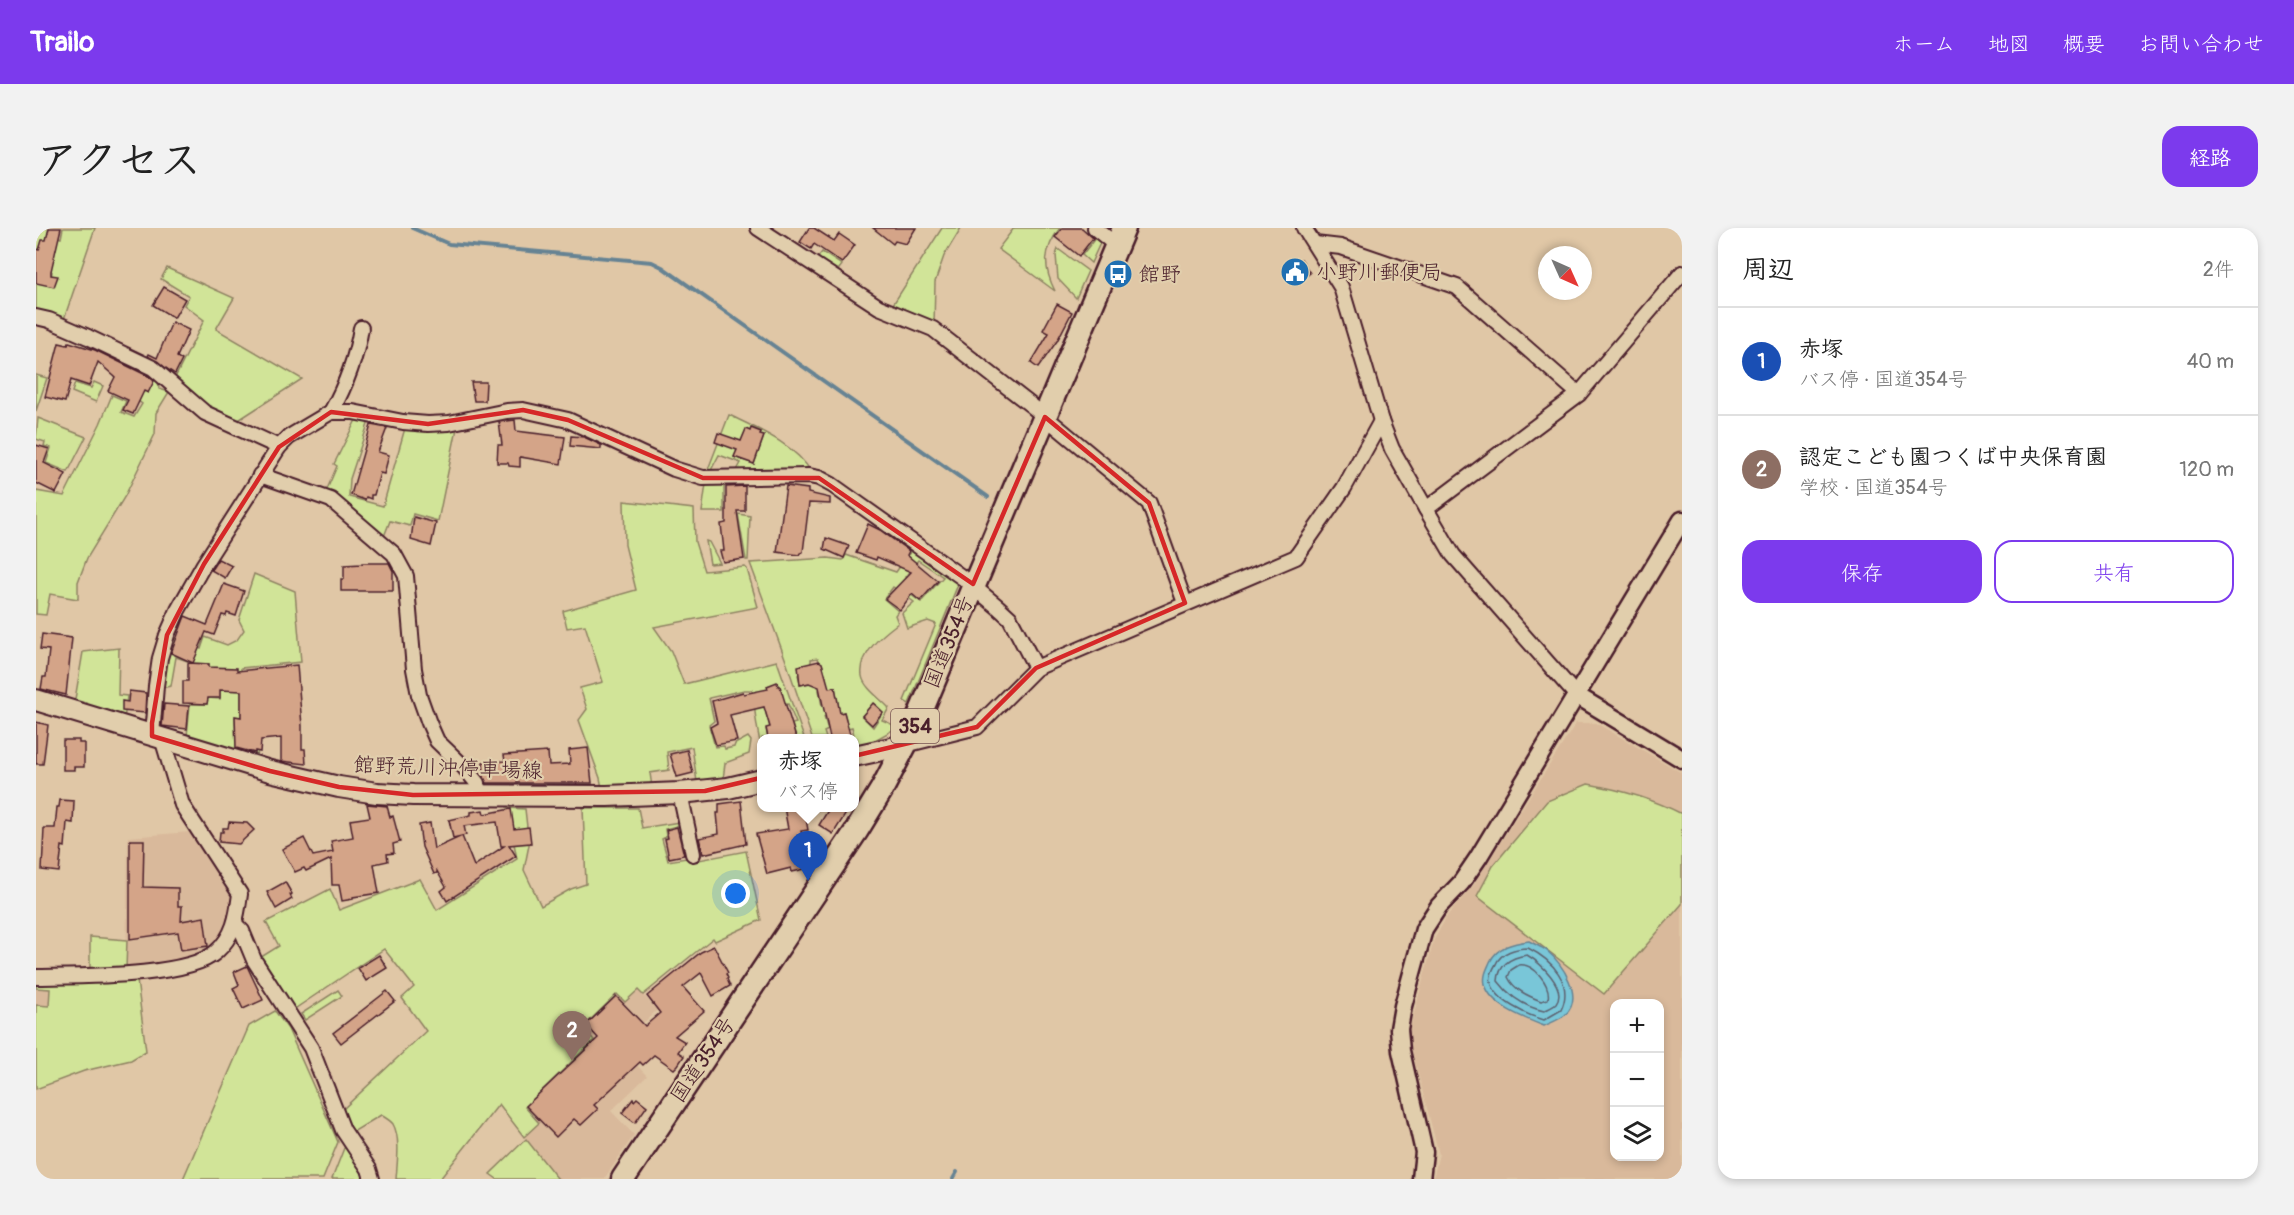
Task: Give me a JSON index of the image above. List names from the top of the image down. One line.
{"streets":{"highway":["国道354号","354"],"main road":["館野荒川沖停車場線"]},"places":{"public building":["小野川郵便局"],"bus stop":["館野"]},"north":"bottom right","page":{"header":"Trailo","nav":["ホーム","地図","概要","お問い合わせ"],"title":"アクセス","buttons":["経路",["保存","共有"]],"heading":["周辺","2件"],"list":[{"mark":"1","name":"赤塚","note":"バス停 · 国道354号","value":"40 m"},{"mark":"2","name":"認定こども園つくば中央保育園","note":"学校 · 国道354号","value":"120 m"}],"popup":["赤塚","バス停"],"pins":["1","2"],"map_buttons":["+","−"]}}
